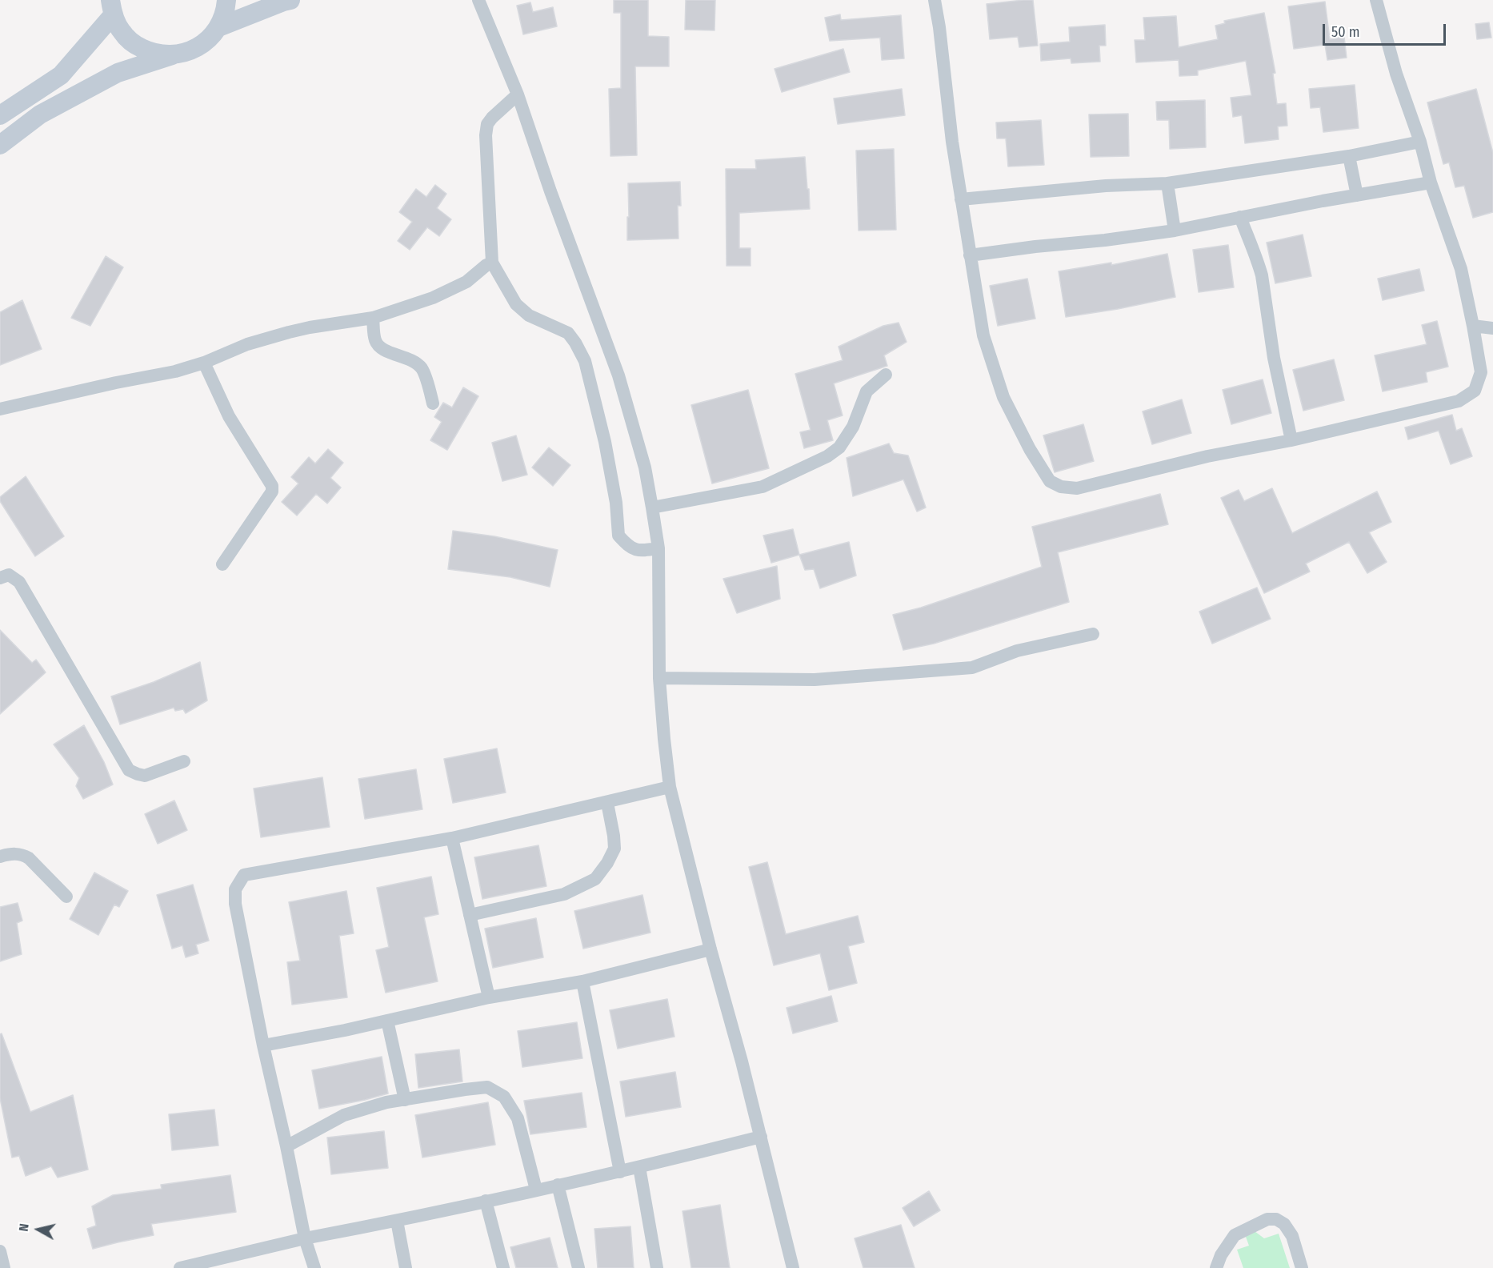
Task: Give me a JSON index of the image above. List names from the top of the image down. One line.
{"scale_bar":"50 m","north":"left"}
